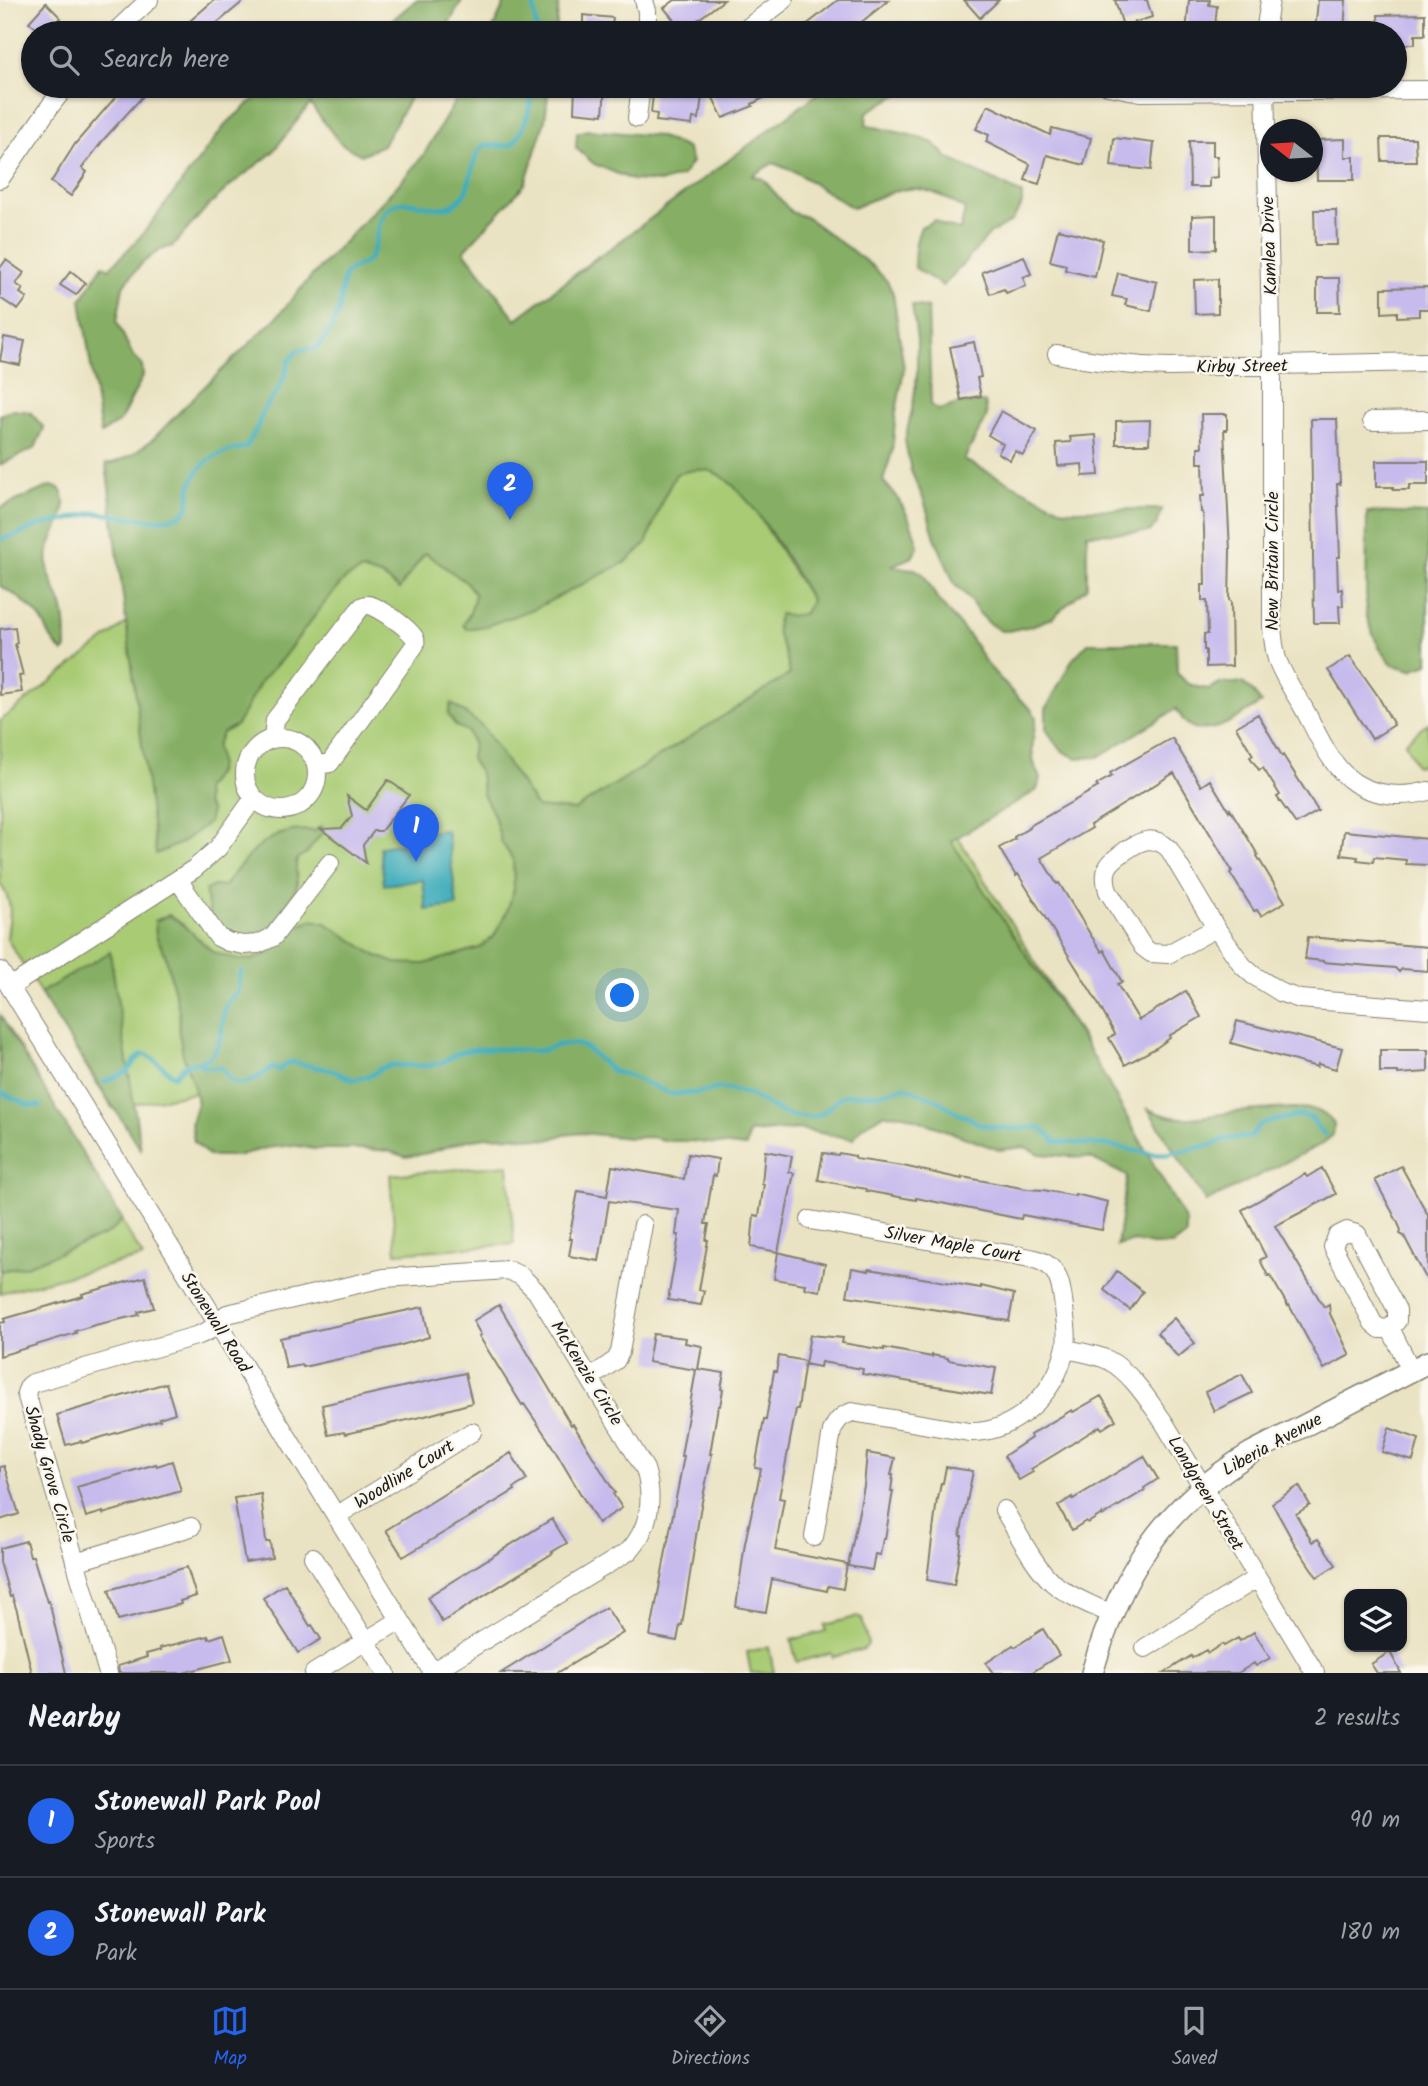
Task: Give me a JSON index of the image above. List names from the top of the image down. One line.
{"streets":{"main road":["Liberia Avenue"],"street":["Kamlea Drive","Kirby Street","New Britain Circle","Silver Maple Court","Stonewall Road","McKenzie Circle","Shady Grove Circle","Woodline Court","Landgreen Street"]},"crossings":[["Kamlea Drive","Kirby Street"],["Kamlea Drive","New Britain Circle"],["Kirby Street","New Britain Circle"],["Silver Maple Court","Landgreen Street"],["Stonewall Road","McKenzie Circle"],["Stonewall Road","Shady Grove Circle"],["Stonewall Road","Woodline Court"],["McKenzie Circle","Shady Grove Circle"],["Liberia Avenue","Landgreen Street"]],"north":"left","page":{"search":"Search here","pins":["2","1"],"heading":["Nearby","2 results"],"list":[{"mark":"1","name":"Stonewall Park Pool","note":"Sports","value":"90 m"},{"mark":"2","name":"Stonewall Park","note":"Park","value":"180 m"}],"nav":["Map","Directions","Saved"]}}
